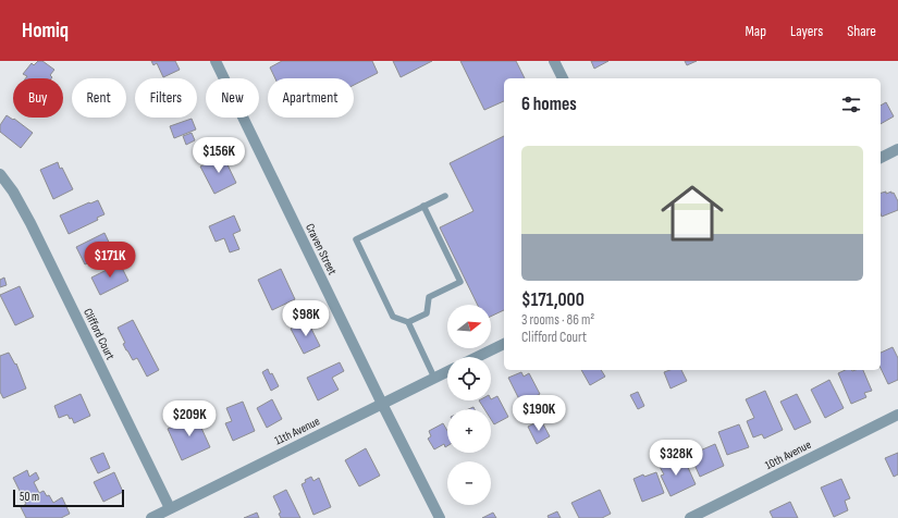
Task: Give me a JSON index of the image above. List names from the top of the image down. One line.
{"streets":{"street":["Craven Street","Clifford Court","11th Avenue","10th Avenue"]},"crossings":[["Craven Street","11th Avenue"],["Clifford Court","11th Avenue"]],"scale_bar":"50 m","north":"right","page":{"header":"Homiq","nav":["Map","Layers","Share"],"chip":["Buy","Rent","Filters","New","Apartment"],"heading":"6 homes","list":[{"name":"$171,000","note":"3 rooms · 86 m² · Clifford Court"}],"price":["$156K","$171K","$98K","$190K","$209K","$328K"],"map_buttons":["+","−"],"scale":"50 m"}}
